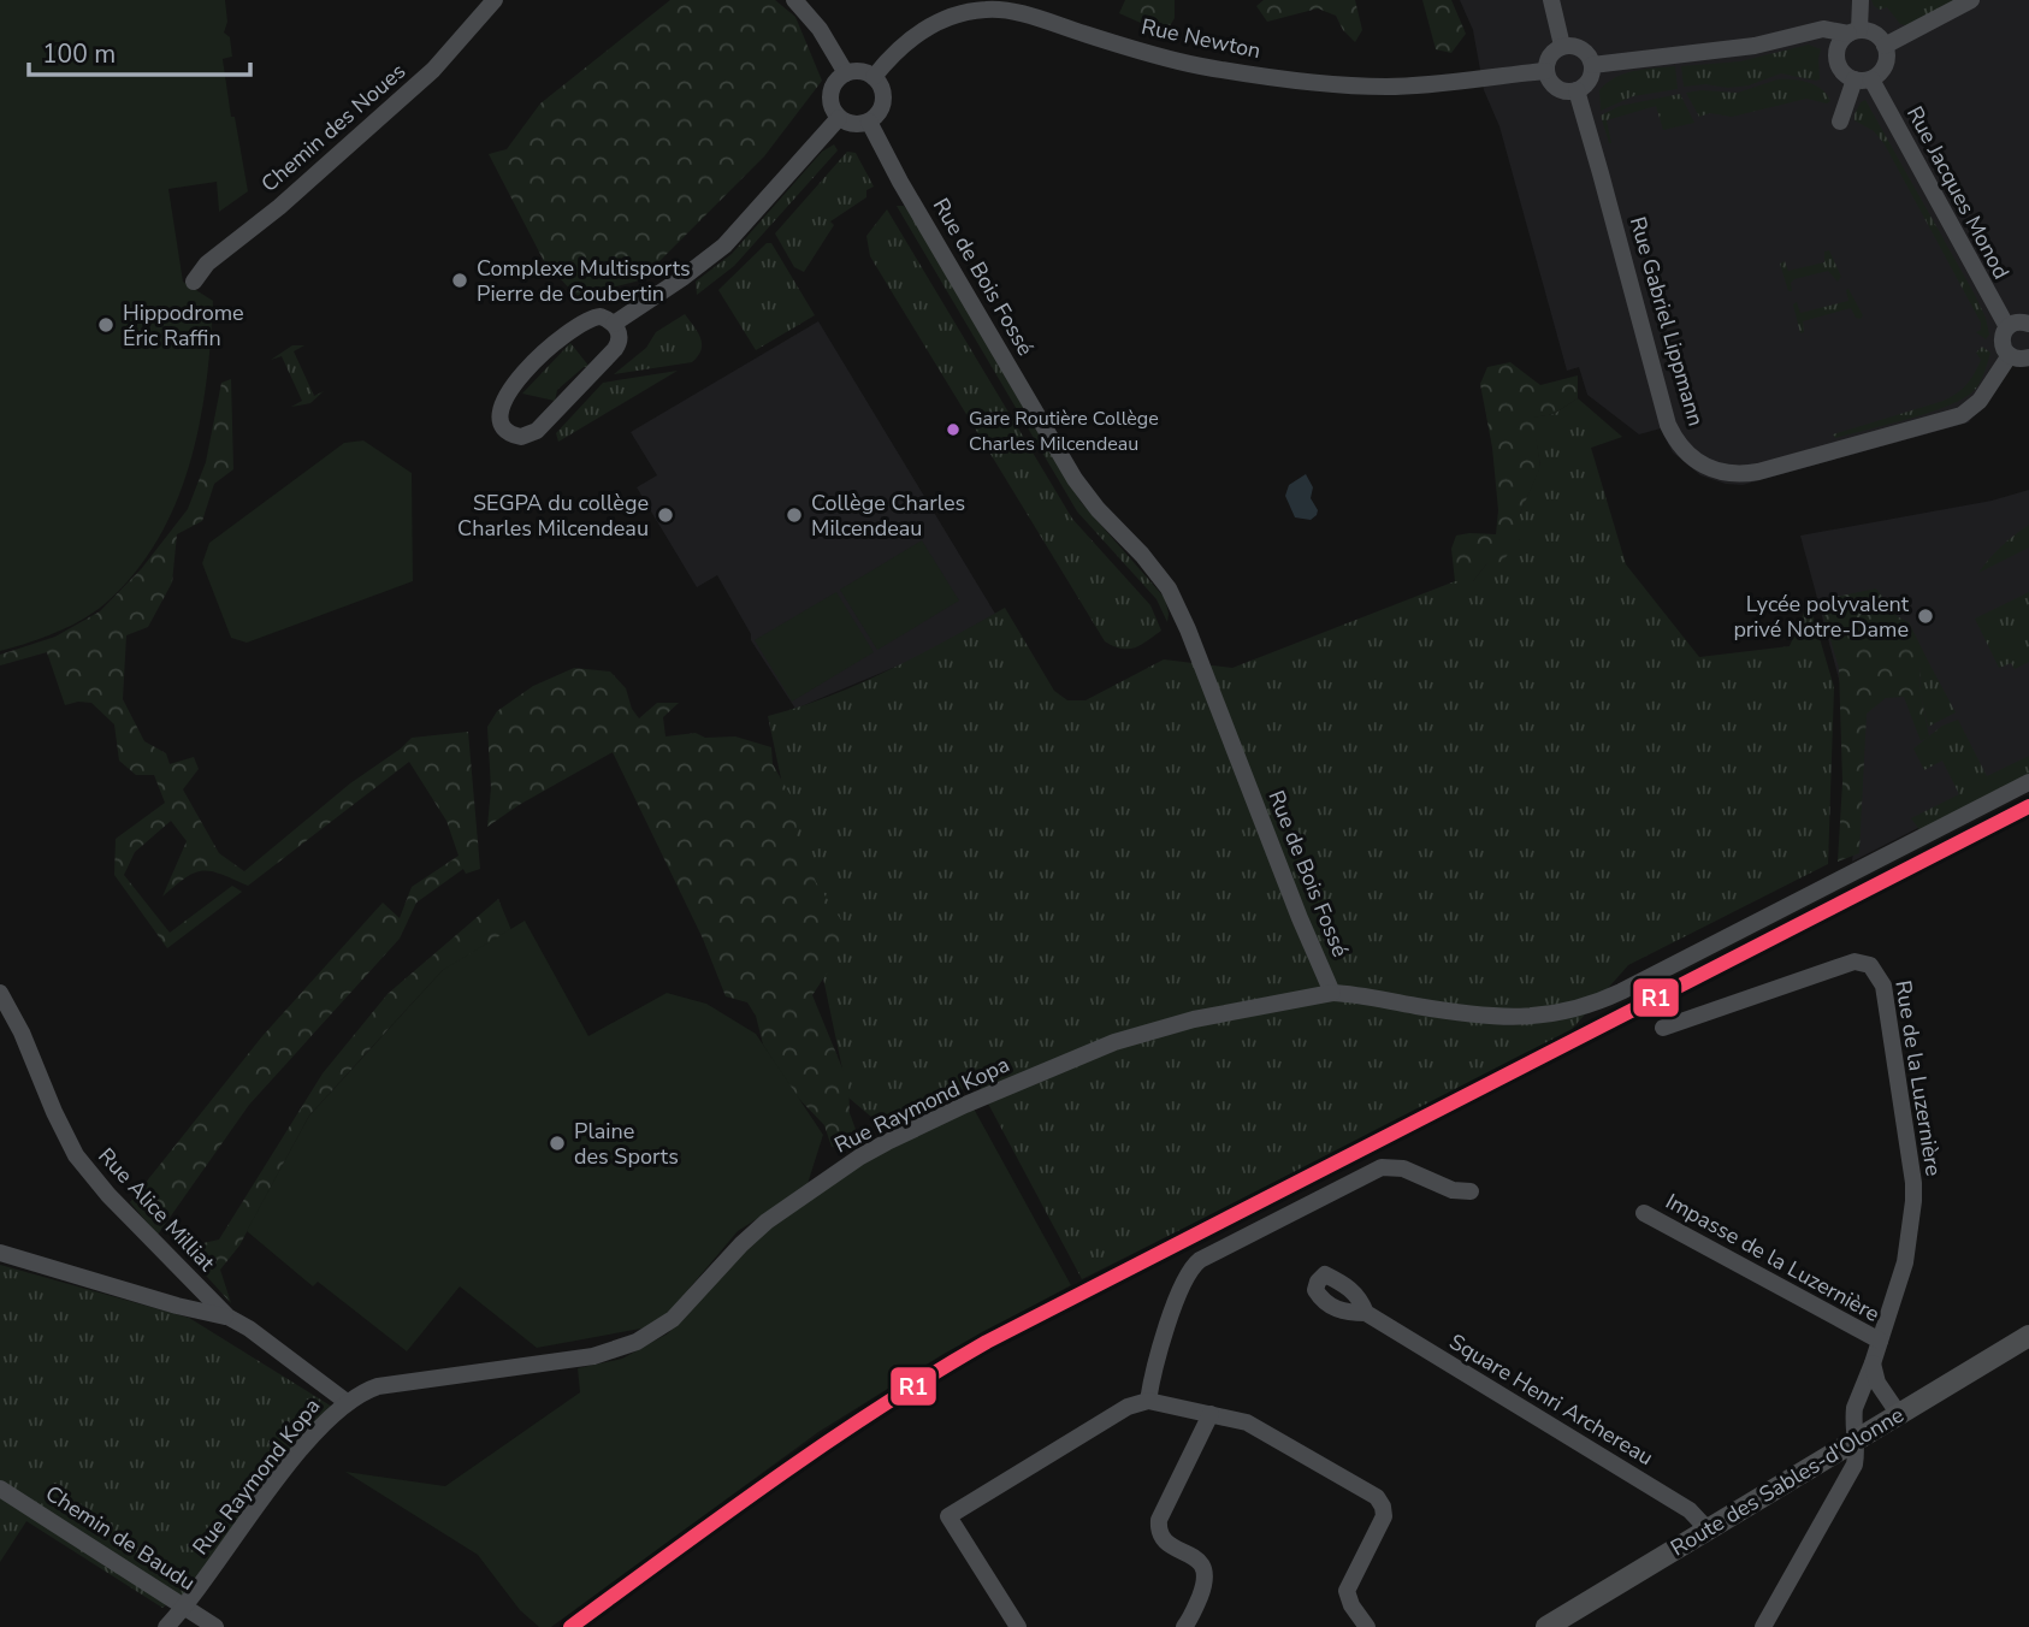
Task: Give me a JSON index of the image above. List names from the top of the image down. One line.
{"streets":{"main road":["Route des Sables-d'Olonne"],"street":["Rue Newton","Chemin des Noues","Rue Jacques Monod","Rue de Bois Fossé","Rue Gabriel Lippmann","Rue de la Luzernière","Rue Raymond Kopa","Rue Alice Milliat","Impasse de la Luzernière","Square Henri Archereau","Chemin de Baudu"]},"crossings":[["Rue Newton","Rue de Bois Fossé"],["Rue Newton","Rue Gabriel Lippmann"],["Rue de Bois Fossé","Rue Raymond Kopa"],["Rue de la Luzernière","Impasse de la Luzernière"],["Rue de la Luzernière","Route des Sables-d'Olonne"],["Rue Raymond Kopa","Rue Alice Milliat"],["Rue Raymond Kopa","Chemin de Baudu"],["Square Henri Archereau","Route des Sables-d'Olonne"]],"places":["Complexe Multisports Pierre de Coubertin","Hippodrome Éric Raffin","Gare Routière Collège Charles Milcendeau","SEGPA du collège Charles Milcendeau","Collège Charles Milcendeau","Lycée polyvalent privé Notre-Dame","Plaine des Sports"],"lines":["transit line R1"],"scale_bar":"100 m"}
